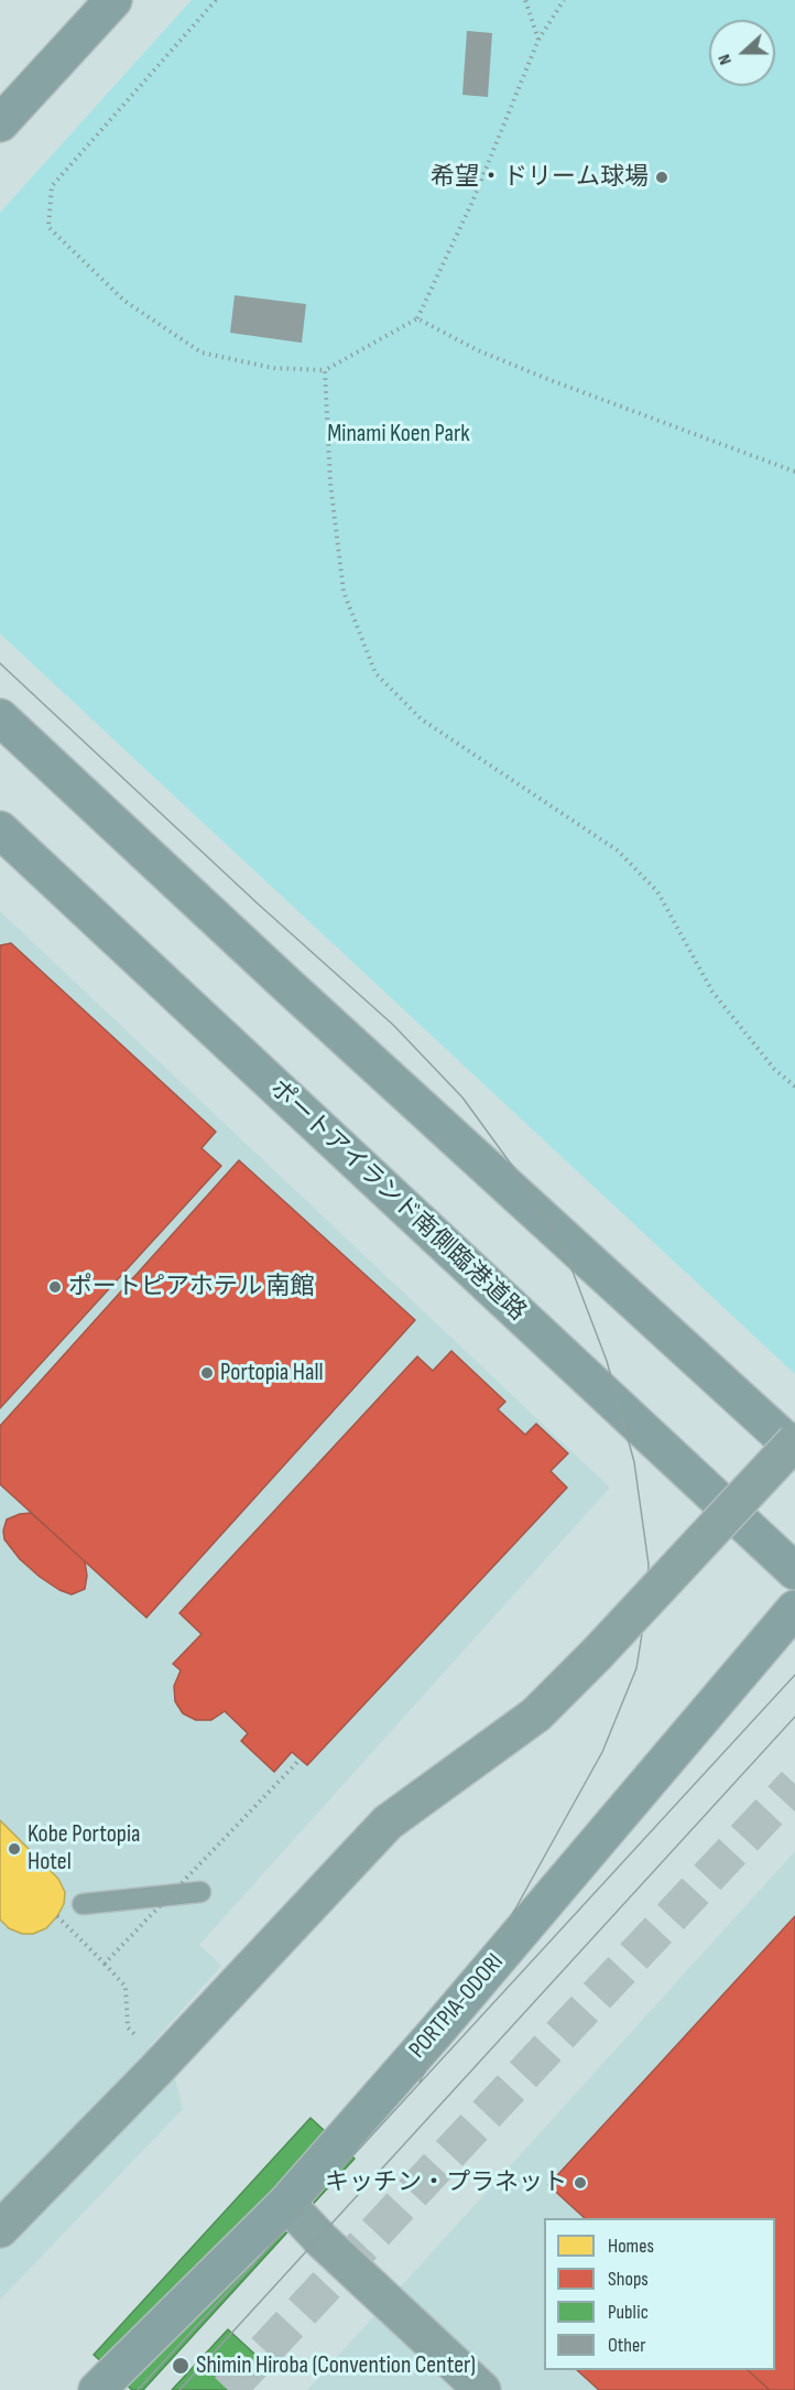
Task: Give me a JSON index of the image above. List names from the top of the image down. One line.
{"streets":{"street":["ポートアイランド南側臨港道路","PORTPIA-ODORI"]},"parks":["Minami Koen Park"],"places":["希望・ドリーム球場","ポートピアホテル 南館","Portopia Hall","Kobe Portopia Hotel","キッチン・プラネット","Shimin Hiroba (Convention Center)"],"legend":["Homes","Shops","Public","Other"],"north":"left"}
